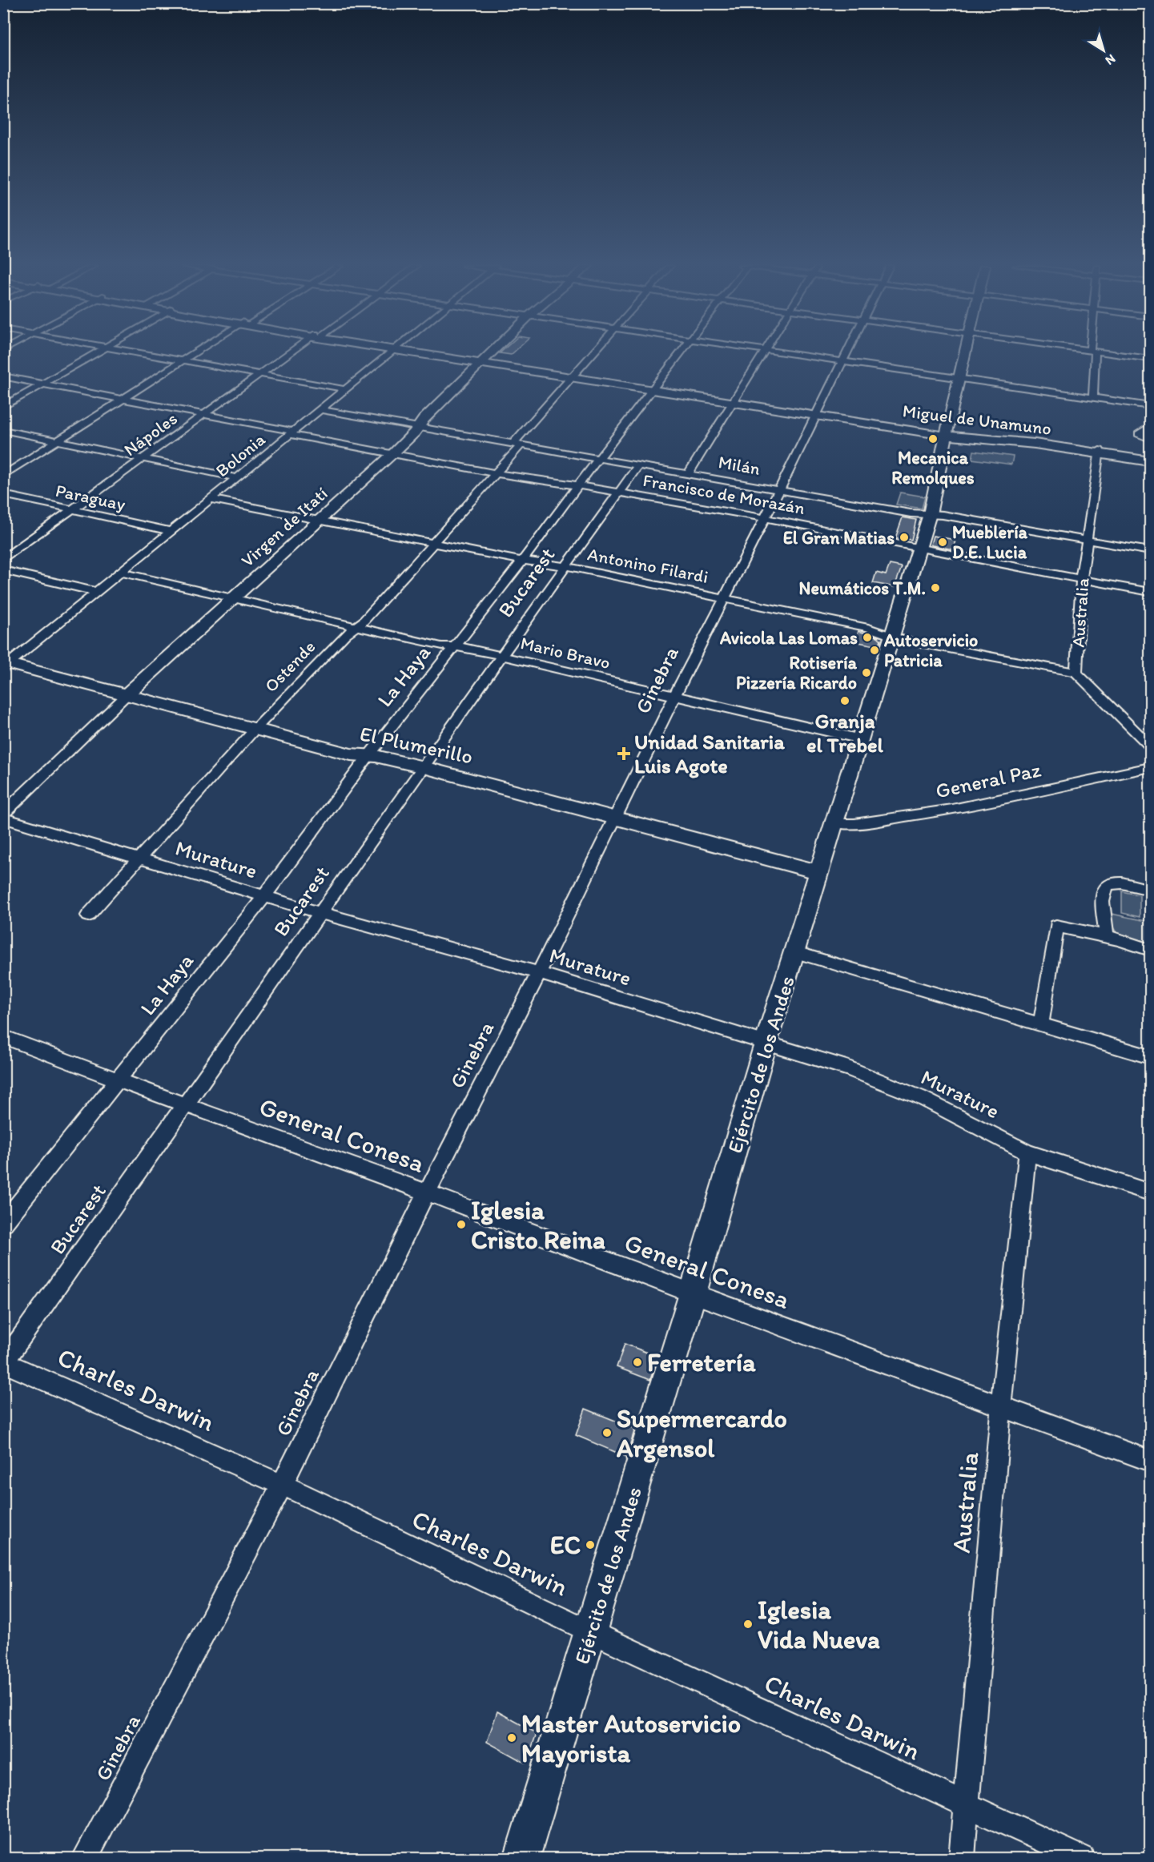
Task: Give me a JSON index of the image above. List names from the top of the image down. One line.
{"streets":{"street":["Miguel de Unamuno","Nápoles","Bolonia","Milán","Francisco de Morazán","Paraguay","Virgen de Itatí","Antonino Filardi","Bucarest","Australia","Mario Bravo","Ostende","La Haya","Ginebra","El Plumerillo","General Paz","Murature","Ejército de los Andes","General Conesa","Charles Darwin"]},"crossings":[["Miguel de Unamuno","Virgen de Itatí"],["Miguel de Unamuno","Australia"],["Miguel de Unamuno","Ostende"],["Miguel de Unamuno","La Haya"],["Miguel de Unamuno","Ginebra"],["Miguel de Unamuno","Ejército de los Andes"],["Nápoles","Francisco de Morazán"],["Nápoles","Paraguay"],["Bolonia","Milán"],["Bolonia","Francisco de Morazán"],["Bolonia","Paraguay"],["Bolonia","Antonino Filardi"],["Bolonia","Mario Bravo"],["Bolonia","El Plumerillo"],["Milán","Virgen de Itatí"],["Milán","Bucarest"],["Milán","Australia"],["Milán","Ostende"],["Milán","La Haya"],["Milán","Ginebra"],["Milán","Ejército de los Andes"],["Francisco de Morazán","Virgen de Itatí"],["Francisco de Morazán","Bucarest"],["Francisco de Morazán","Australia"],["Francisco de Morazán","Ostende"],["Francisco de Morazán","La Haya"],["Francisco de Morazán","Ginebra"],["Francisco de Morazán","Ejército de los Andes"],["Virgen de Itatí","Antonino Filardi"],["Virgen de Itatí","Mario Bravo"],["Virgen de Itatí","El Plumerillo"],["Virgen de Itatí","Murature"],["Antonino Filardi","Bucarest"],["Antonino Filardi","Australia"],["Antonino Filardi","Ostende"],["Antonino Filardi","La Haya"],["Antonino Filardi","Ginebra"],["Antonino Filardi","Ejército de los Andes"],["Bucarest","Mario Bravo"],["Bucarest","El Plumerillo"],["Bucarest","Murature"],["Bucarest","General Conesa"],["Bucarest","Charles Darwin"],["Australia","Murature"],["Australia","General Conesa"],["Australia","Charles Darwin"],["Mario Bravo","Ostende"],["Mario Bravo","La Haya"],["Mario Bravo","Ginebra"],["Mario Bravo","Ejército de los Andes"],["Ostende","El Plumerillo"],["Ostende","Murature"],["La Haya","El Plumerillo"],["La Haya","Murature"],["La Haya","General Conesa"],["Ginebra","El Plumerillo"],["Ginebra","Murature"],["Ginebra","General Conesa"],["Ginebra","Charles Darwin"],["El Plumerillo","Ejército de los Andes"],["General Paz","Ejército de los Andes"],["Murature","Ejército de los Andes"],["Ejército de los Andes","General Conesa"],["Ejército de los Andes","Charles Darwin"]],"places":{"other":["Mecanica Remolques","El Gran Matias","Mueblería D.E. Lucia","Neumáticos T.M.","Avicola Las Lomas","Autoservicio Patricia","Rotisería Pizzería Ricardo","Granja el Trebel","Iglesia Cristo Reina","Ferretería","Supermercardo Argensol","EC","Iglesia Vida Nueva","Master Autoservicio Mayorista"],"health":["Unidad Sanitaria Luis Agote"]},"north":"bottom right"}
